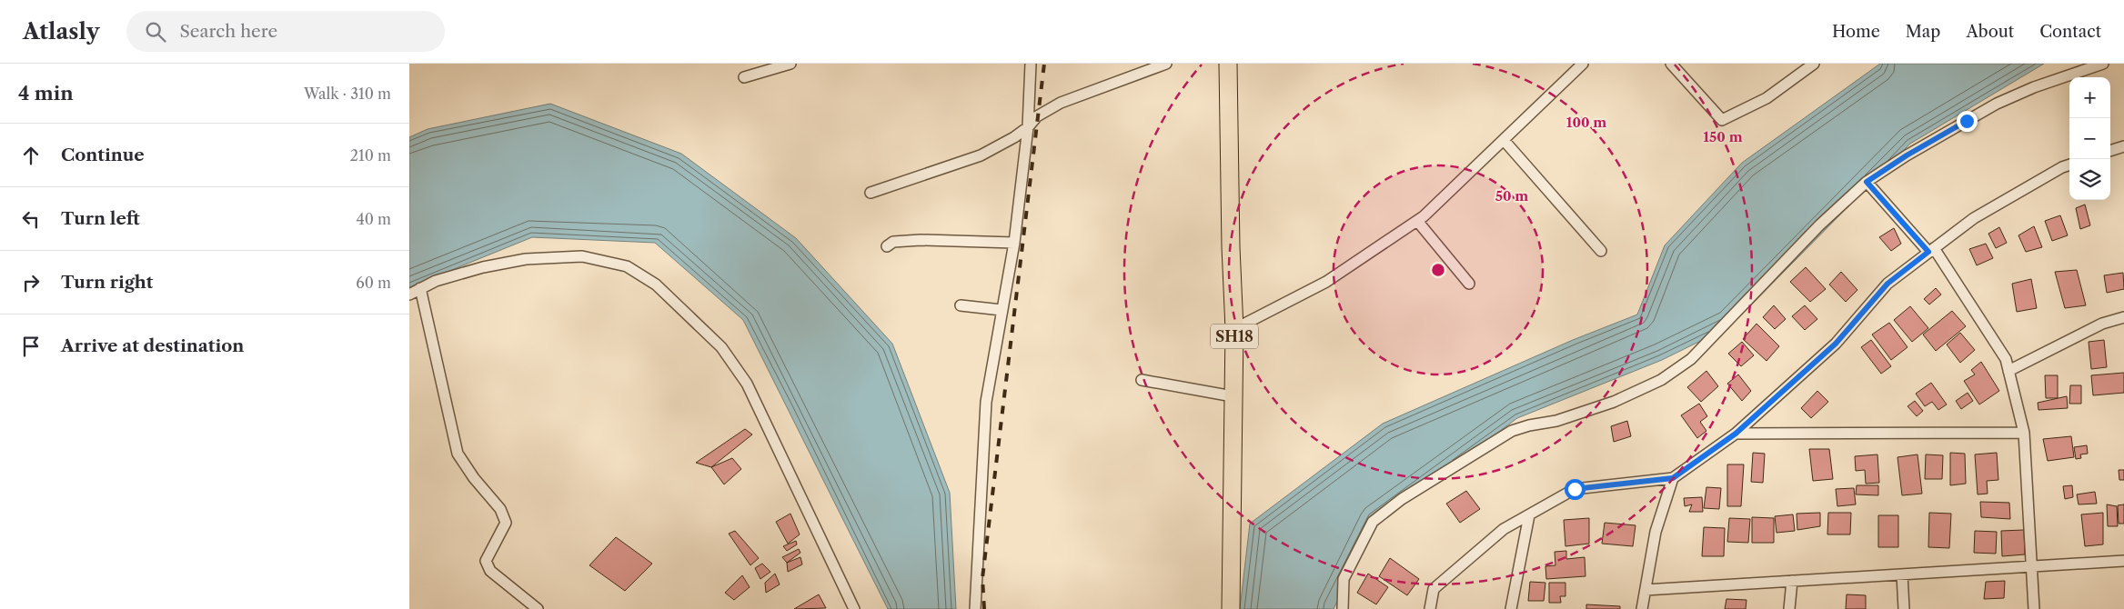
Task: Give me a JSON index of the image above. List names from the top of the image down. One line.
{"streets":{"main road":["SH18"]},"page":{"header":"Atlasly","search":"Search here","nav":["Home","Map","About","Contact"],"heading":["4 min","Walk · 310 m"],"map_buttons":["+","−"],"list":[["Continue","210 m"],["Turn left","40 m"],["Turn right","60 m"],"Arrive at destination"]},"rings":["100 m","150 m","50 m"]}
